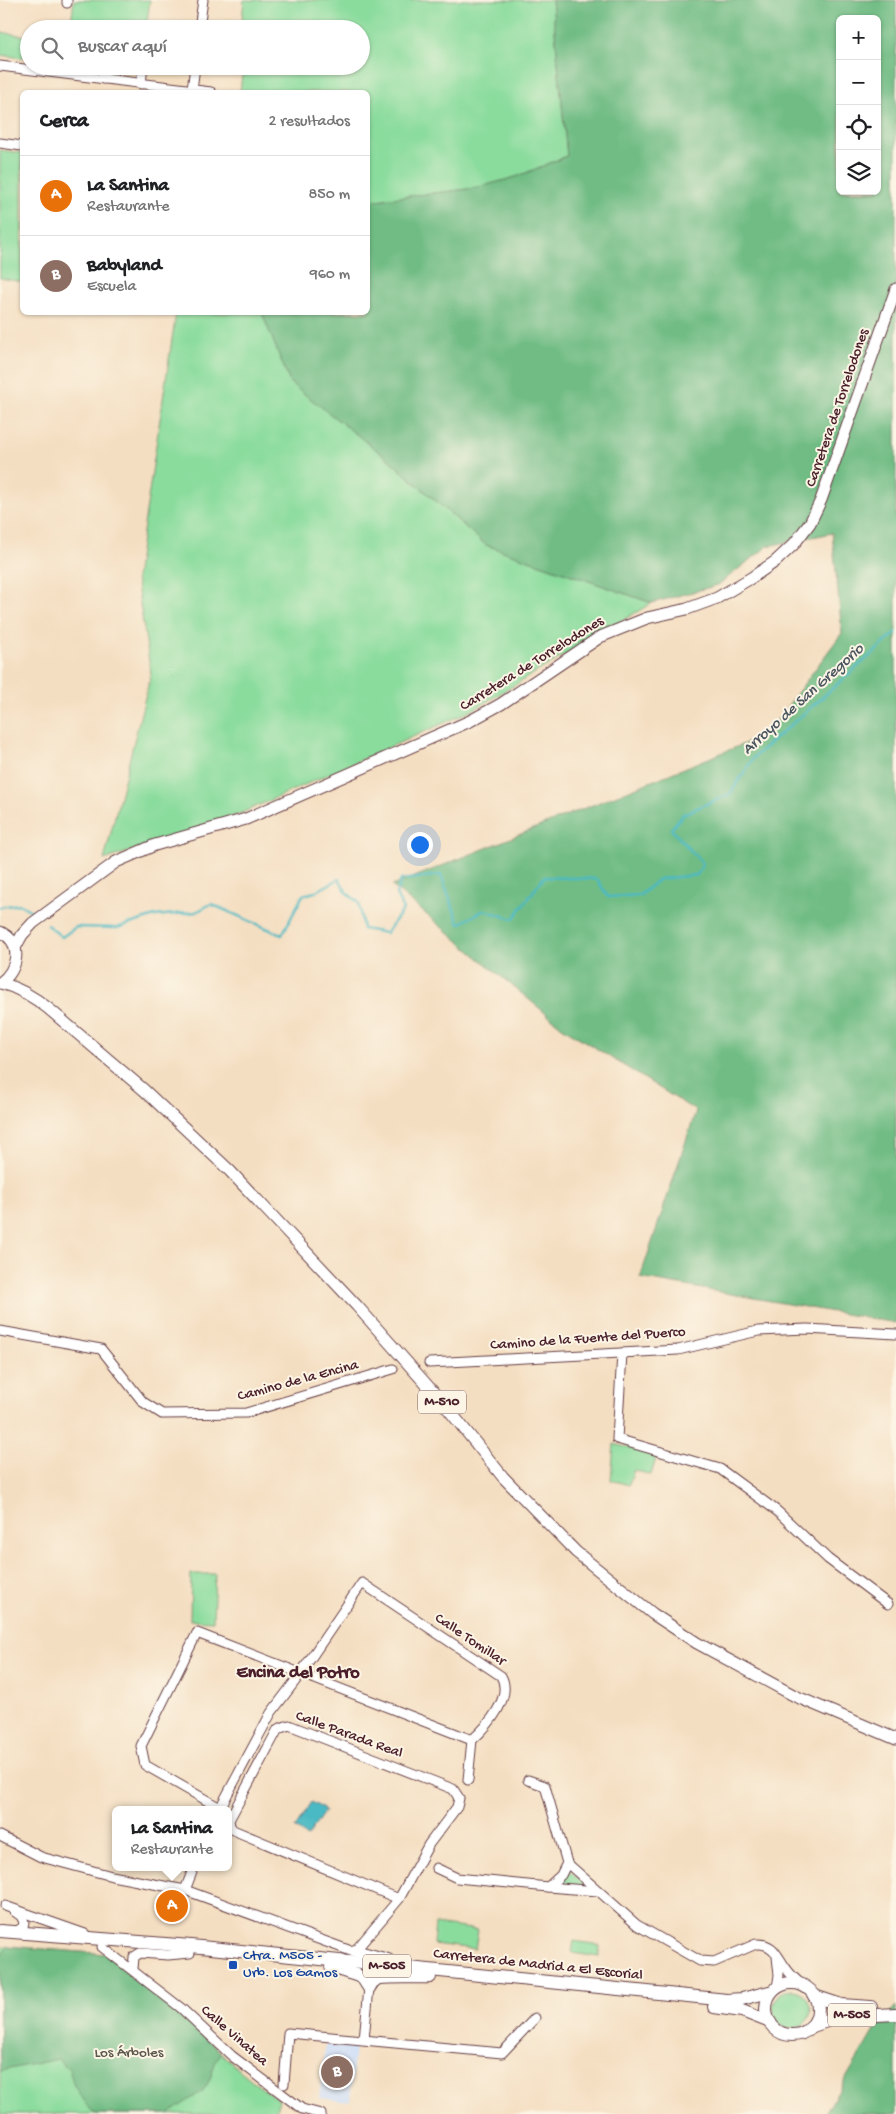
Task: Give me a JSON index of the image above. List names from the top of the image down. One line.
{"streets":{"highway":["Carretera de Madrid a El Escorial","M-505"],"main road":["Carretera de Torrelodones","M-510"],"street":["Camino de la Fuente del Puerco","Camino de la Encina","Calle Tomillar","Calle Parada Real","Calle Vinatea"]},"crossings":[["Carretera de Madrid a El Escorial","M-505"],["Carretera de Madrid a El Escorial","Calle Vinatea"]],"districts":["Encina del Potro"],"water":["Arroyo de San Gregorio"],"parks":["Los Árboles"],"places":{"transit":["Ctra. M505 - Urb. Los Gamos"]},"page":{"map_buttons":["+","−"],"search":"Buscar aquí","heading":["Cerca","2 resultados"],"list":[{"mark":"A","name":"La Santina","note":"Restaurante","value":"850 m"},{"mark":"B","name":"Babyland","note":"Escuela","value":"960 m"}],"popup":["La Santina","Restaurante"],"pins":["A","B"]}}
